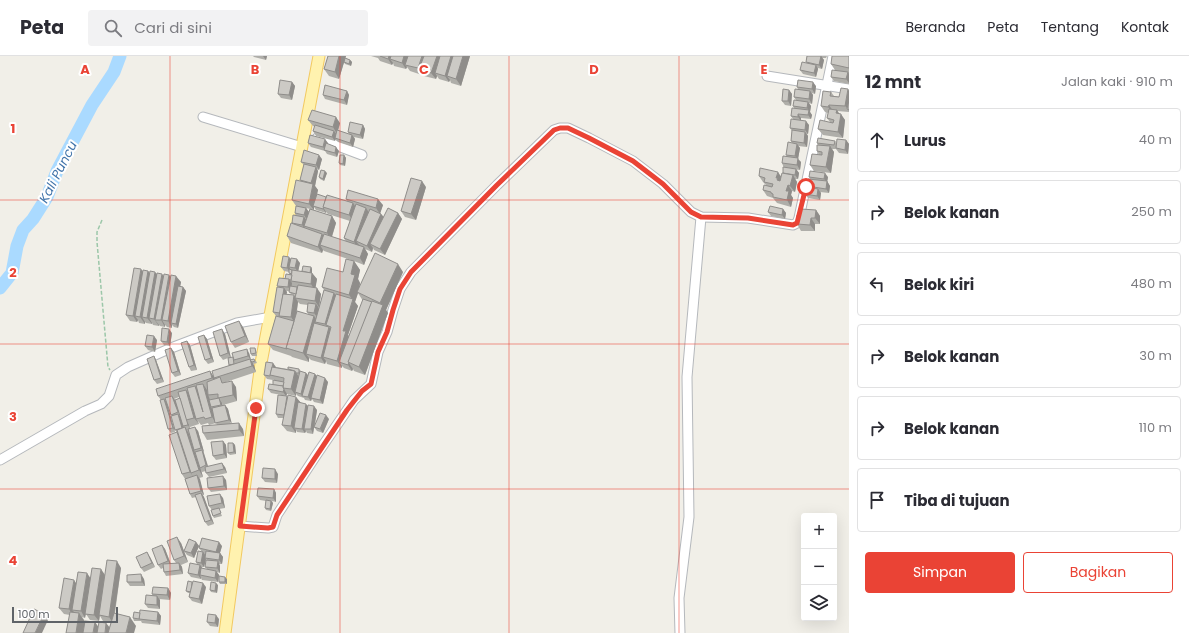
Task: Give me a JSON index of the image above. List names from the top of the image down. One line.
{"water":["Kali Puncu"],"scale_bar":"100 m","page":{"header":"Peta","search":"Cari di sini","nav":["Beranda","Peta","Tentang","Kontak"],"heading":["12 mnt","Jalan kaki · 910 m"],"list":[["Lurus","40 m"],["Belok kanan","250 m"],["Belok kiri","480 m"],["Belok kanan","30 m"],["Belok kanan","110 m"],"Tiba di tujuan"],"map_buttons":["+","−"],"buttons":["Simpan","Bagikan"],"scale":"100 m"},"grid":{"columns":["A","B","C","D","E"],"rows":["1","2","3","4"]}}
